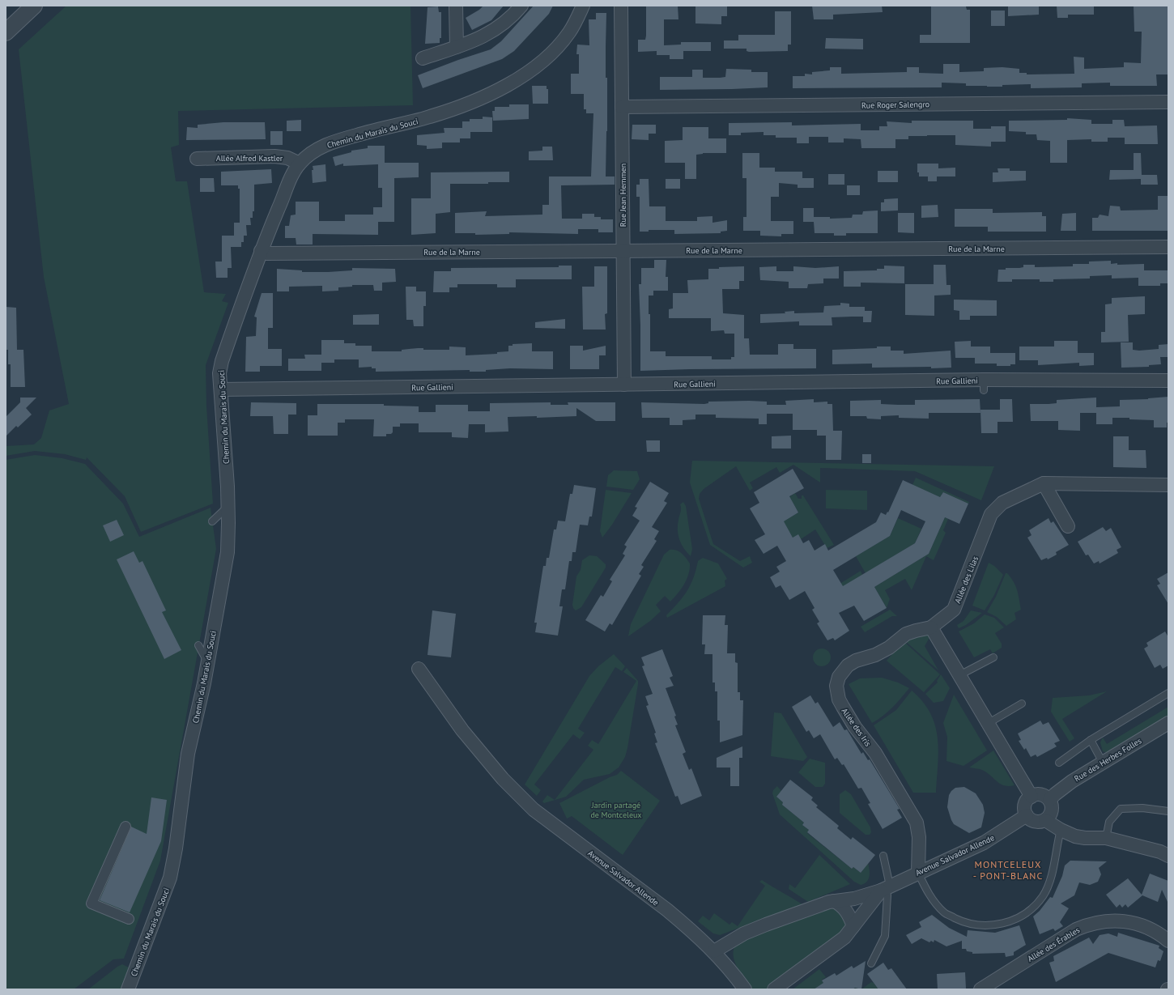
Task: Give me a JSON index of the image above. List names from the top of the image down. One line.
{"streets":{"street":["Rue Roger Salengro","Chemin du Marais du Souci","Allée Alfred Kastler","Rue Jean Hemmen","Rue de la Marne","Rue Gallieni","Allée des Lilas","Allée des Iris","Rue des Herbes Folles","Avenue Salvador Allende","Allée des Érables"]},"crossings":[["Rue Roger Salengro","Rue Jean Hemmen"],["Chemin du Marais du Souci","Allée Alfred Kastler"],["Chemin du Marais du Souci","Rue de la Marne"],["Chemin du Marais du Souci","Rue Gallieni"],["Rue Jean Hemmen","Rue de la Marne"],["Rue Jean Hemmen","Rue Gallieni"],["Allée des Lilas","Allée des Iris"],["Allée des Iris","Avenue Salvador Allende"],["Rue des Herbes Folles","Avenue Salvador Allende"]],"districts":["MONTCELEUX - PONT-BLANC"],"parks":["Jardin partagé de Montceleux"]}
